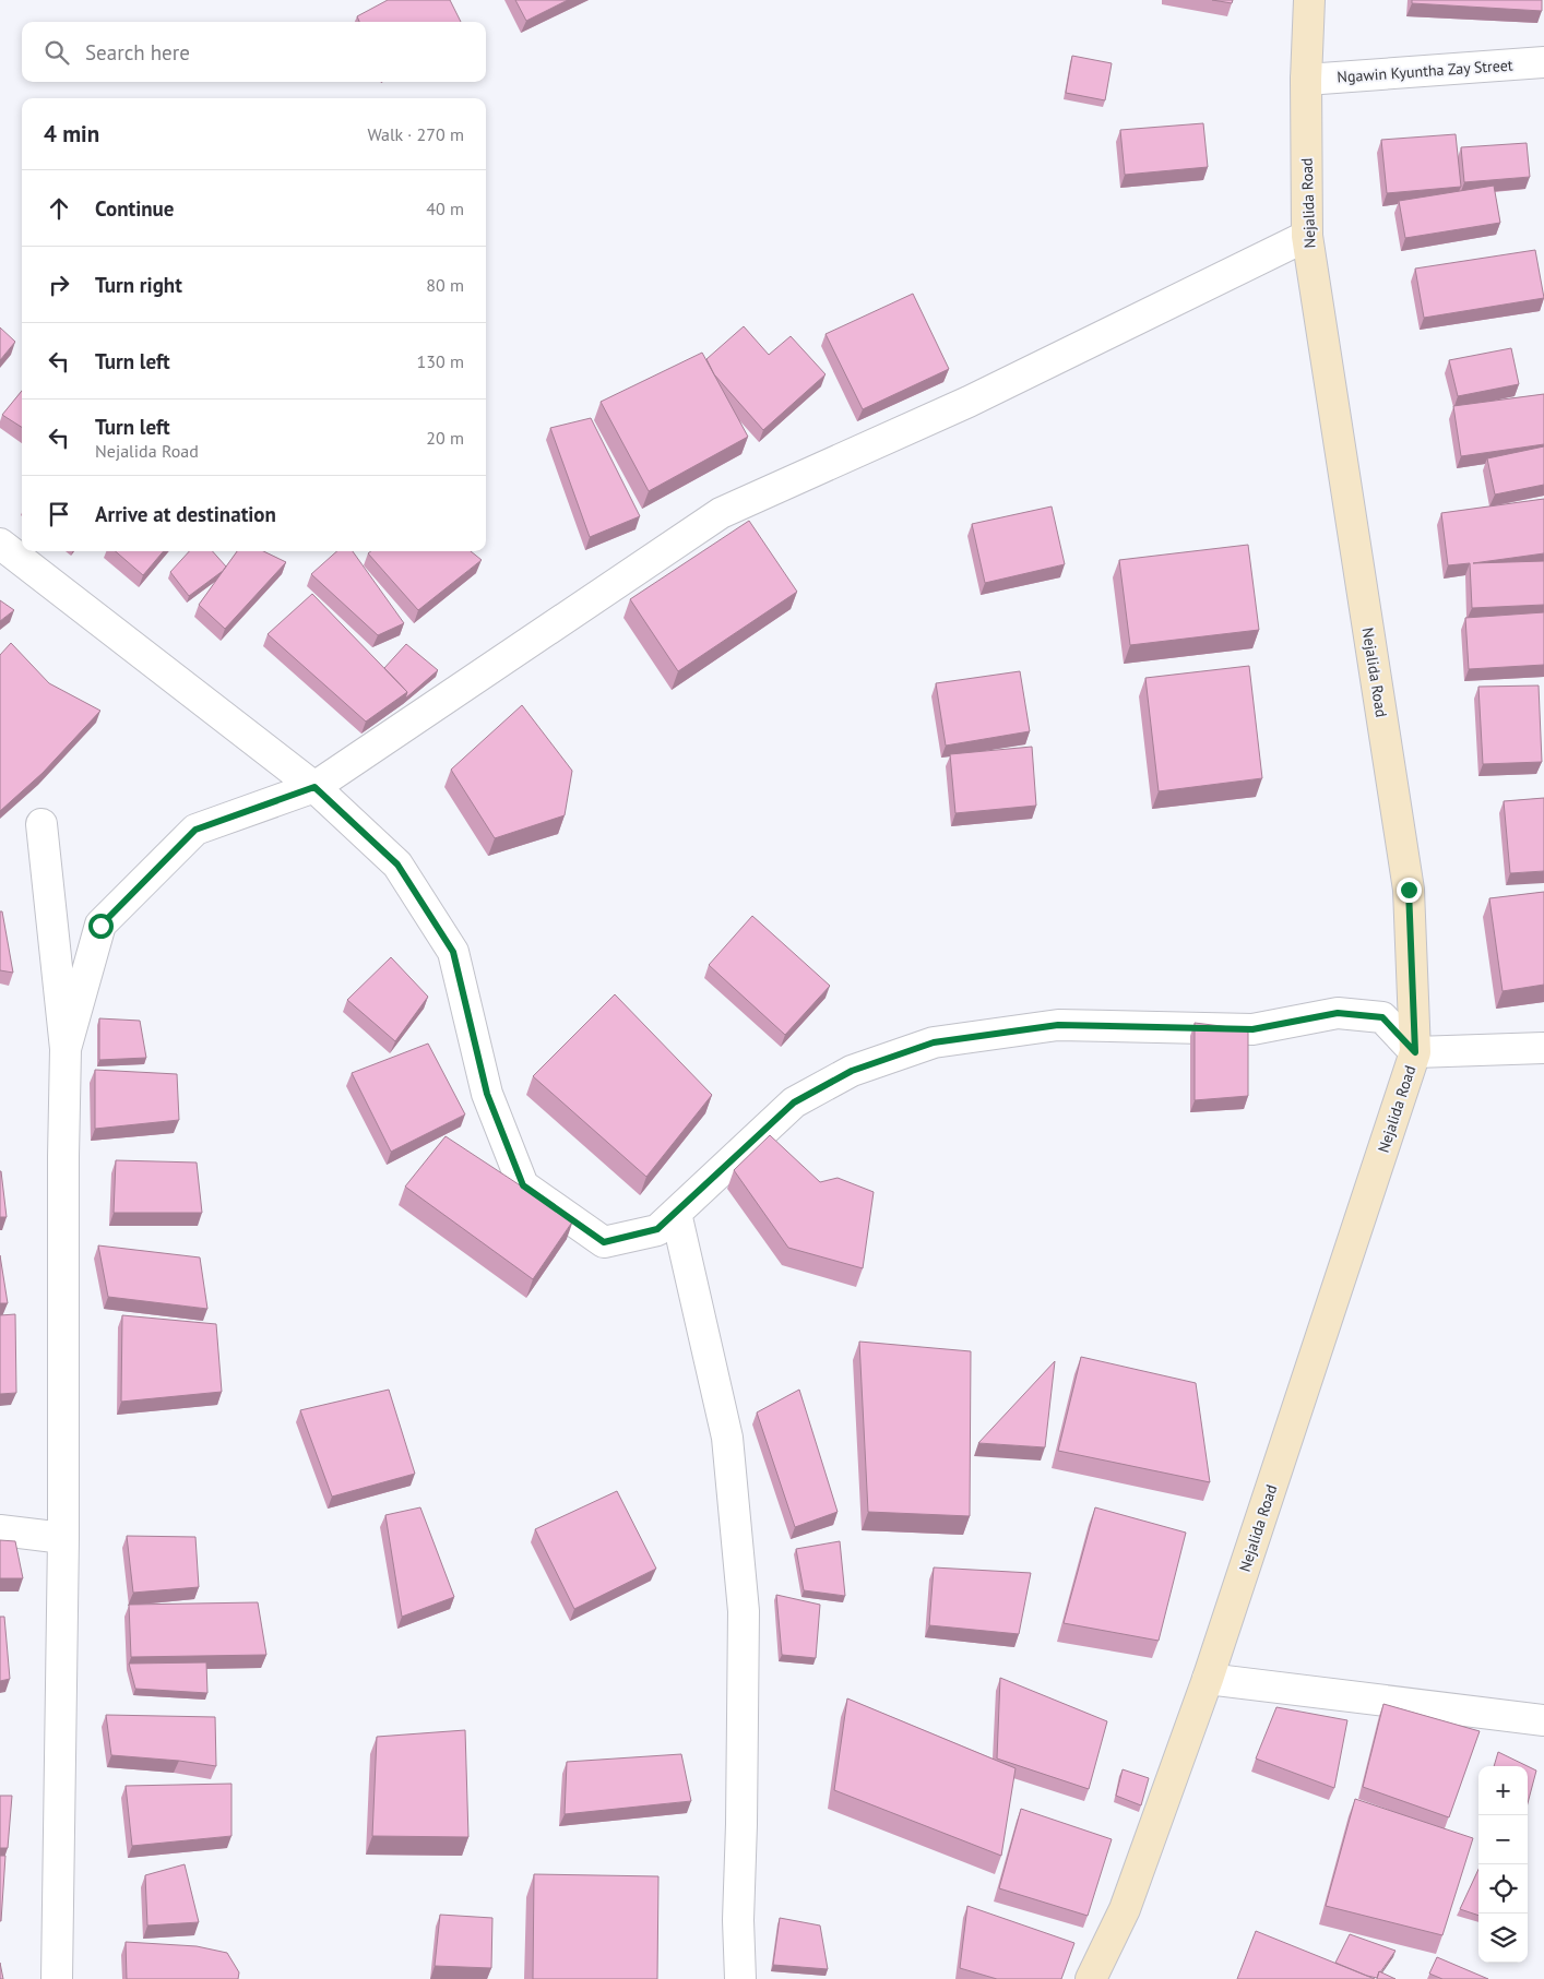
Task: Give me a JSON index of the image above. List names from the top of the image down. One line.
{"streets":{"main road":["Nejalida Road"],"street":["Ngawin Kyuntha Zay Street"]},"crossings":[["Ngawin Kyuntha Zay Street","Nejalida Road"]],"page":{"search":"Search here","heading":["4 min","Walk · 270 m"],"list":[["Continue","40 m"],["Turn right","80 m"],["Turn left","130 m"],["Turn left","Nejalida Road","20 m"],"Arrive at destination"],"map_buttons":["+","−"]}}
